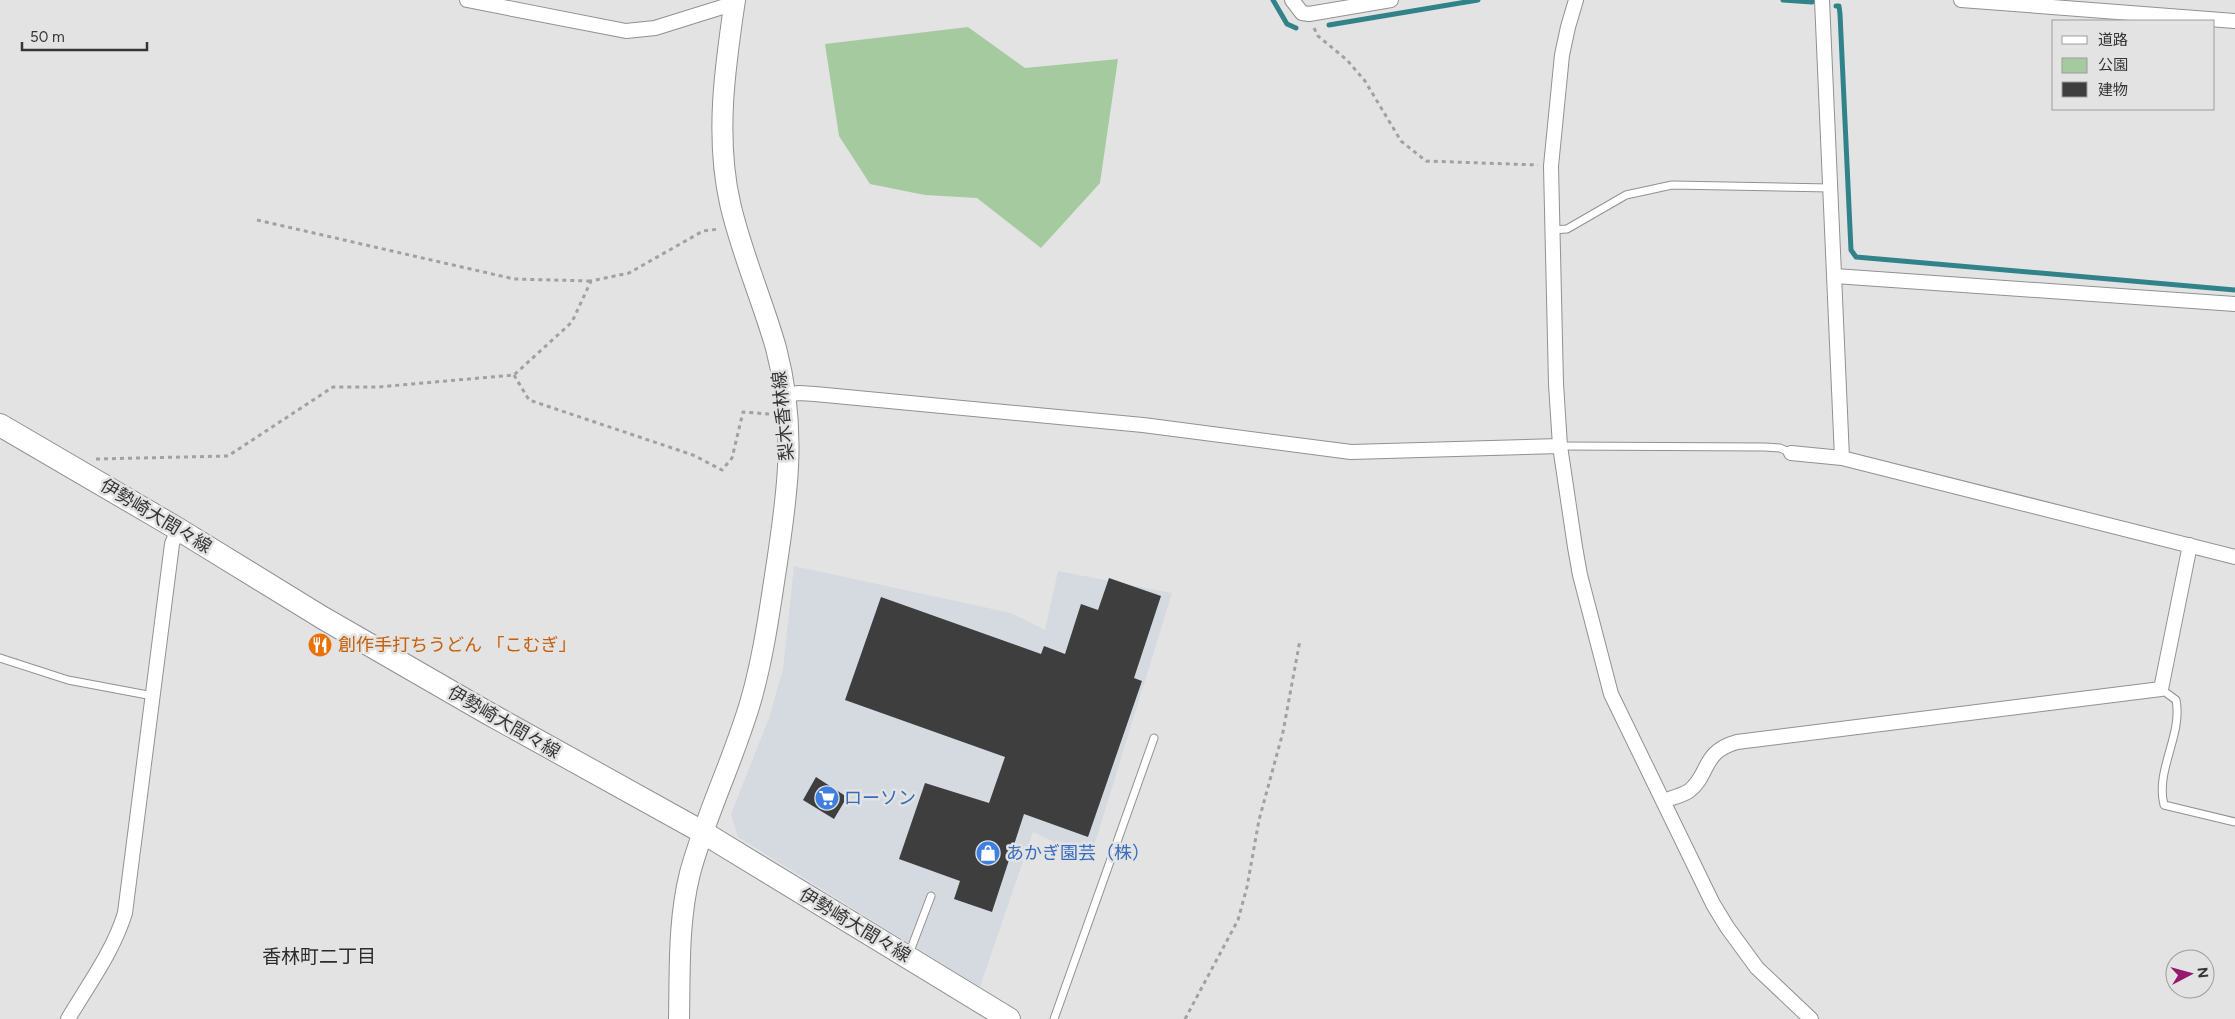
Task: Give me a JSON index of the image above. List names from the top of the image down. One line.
{"streets":{"main road":["梨木香林線","伊勢崎大間々線"]},"crossings":[["梨木香林線","伊勢崎大間々線"]],"districts":["香林町二丁目"],"places":{"restaurant":["創作手打ちうどん 「こむぎ」"],"supermarket":["ローソン"],"shop":["あかぎ園芸（株）"]},"legend":["道路","公園","建物"],"scale_bar":"50 m","north":"right"}
